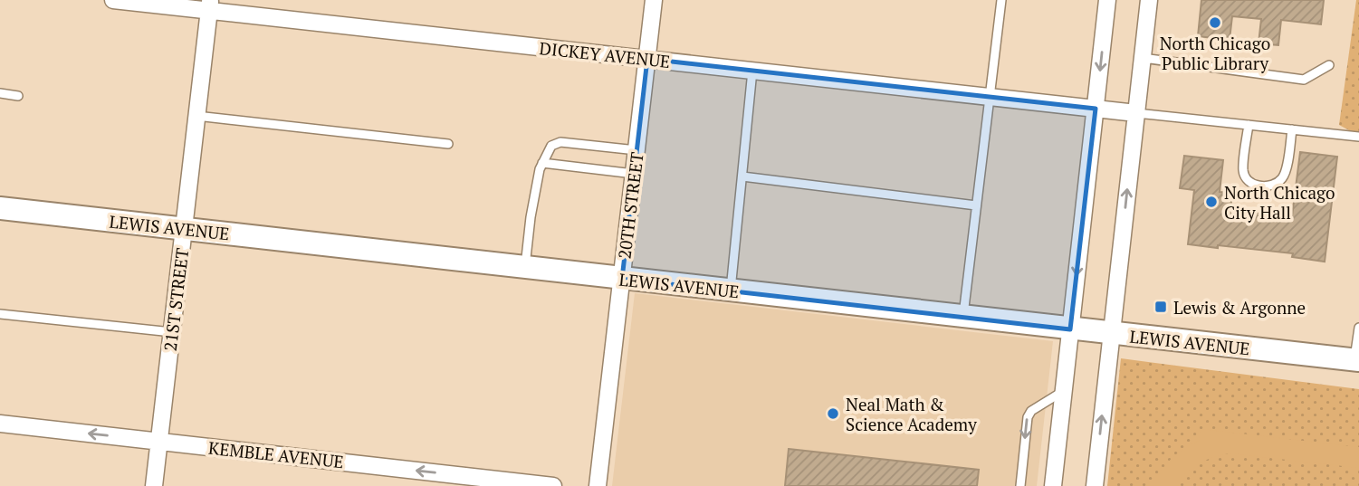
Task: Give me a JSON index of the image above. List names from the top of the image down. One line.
{"streets":{"main road":["LEWIS AVENUE"],"street":["DICKEY AVENUE","20TH STREET","21ST STREET","KEMBLE AVENUE"]},"crossings":[["DICKEY AVENUE","20TH STREET"],["DICKEY AVENUE","21ST STREET"],["20TH STREET","LEWIS AVENUE"],["LEWIS AVENUE","21ST STREET"],["21ST STREET","KEMBLE AVENUE"]],"one_way":["KEMBLE AVENUE"],"places":{"other":["North Chicago Public Library","North Chicago City Hall","Neal Math & Science Academy"],"transit":["Lewis & Argonne"]}}
